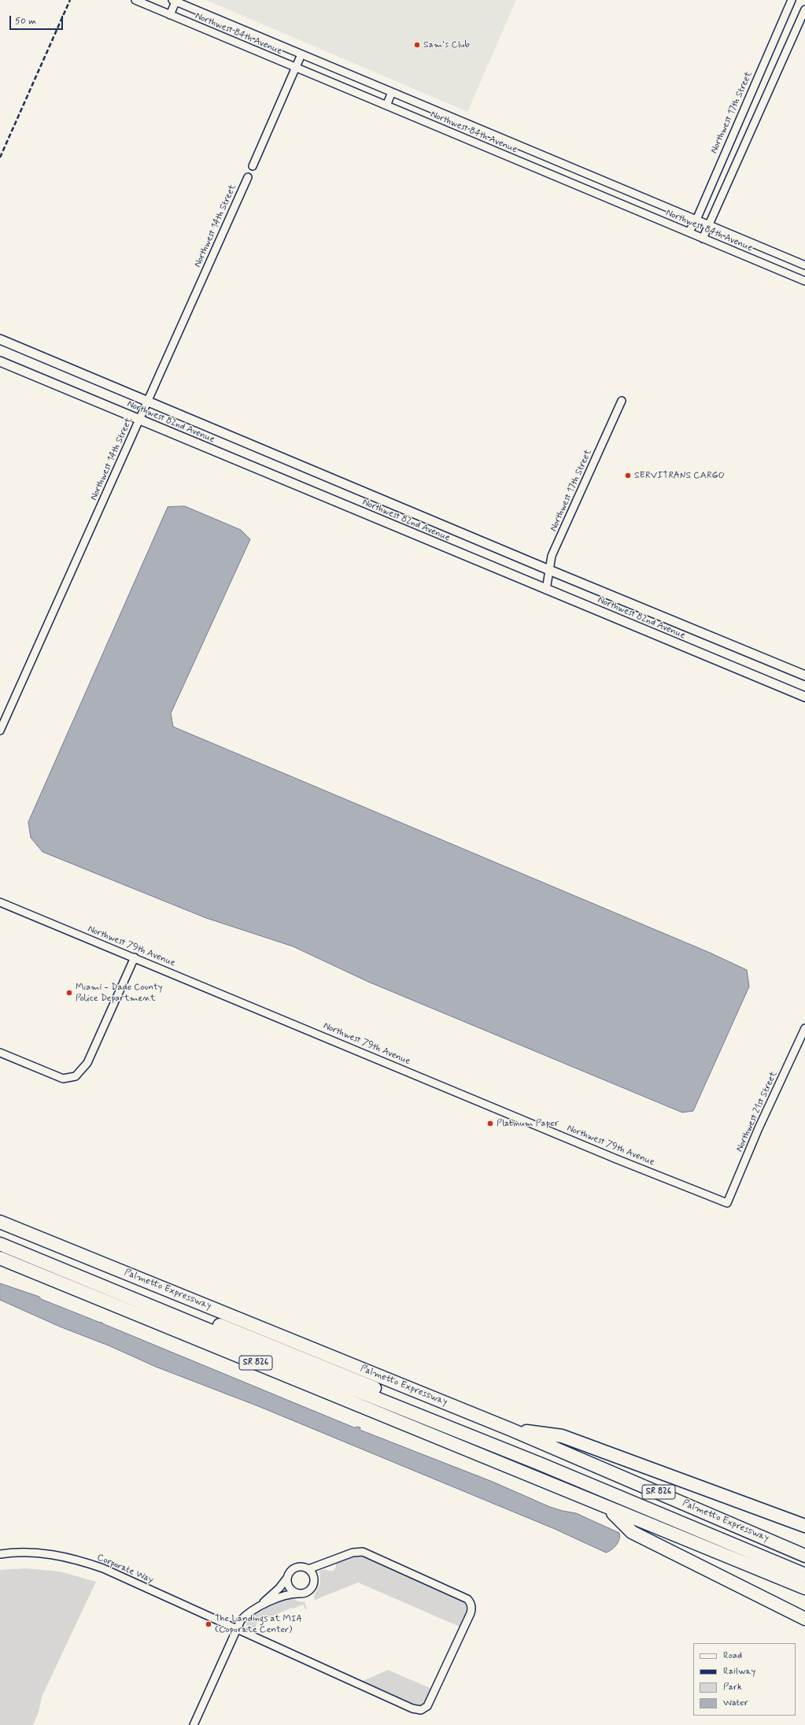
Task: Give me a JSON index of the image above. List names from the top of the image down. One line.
{"streets":{"highway":["Palmetto Expressway","SR 826"],"street":["Northwest 84th Avenue","Northwest 17th Street","Northwest 14th Street","Northwest 82nd Avenue","Northwest 79th Avenue","Northwest 21st Street","Corporate Way"]},"crossings":[["Northwest 84th Avenue","Northwest 17th Street"],["Northwest 17th Street","Northwest 82nd Avenue"],["Northwest 14th Street","Northwest 82nd Avenue"],["Northwest 79th Avenue","Northwest 21st Street"]],"places":["Sam's Club","SERVITRANS CARGO","Miami - Dade County Police Department","Platinum Paper","The Landings at MIA (Coporate Center)"],"legend":["Road","Railway","Park","Water"],"scale_bar":"50 m"}
